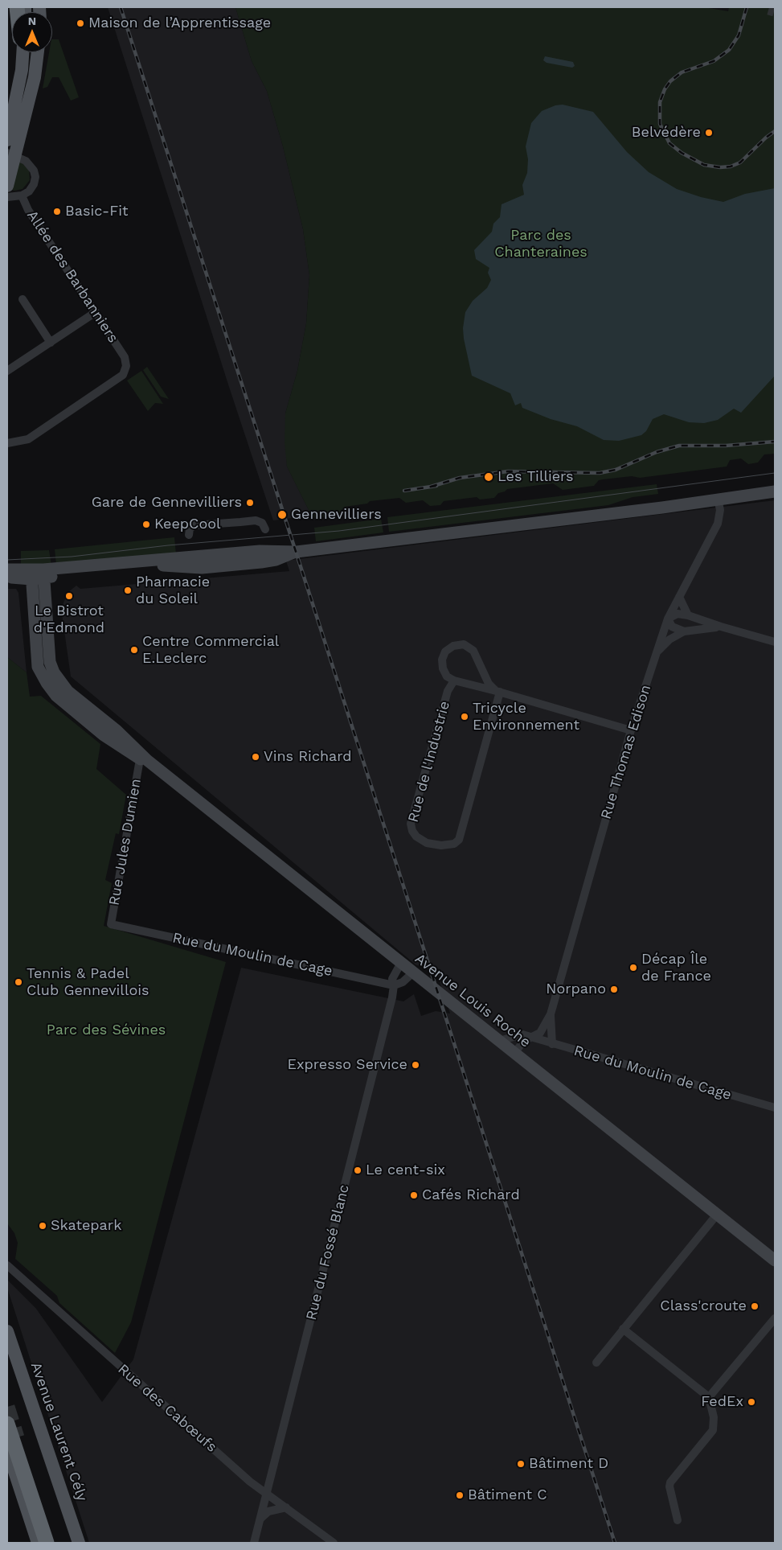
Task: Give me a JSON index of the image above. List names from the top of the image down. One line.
{"streets":{"main road":["Avenue Louis Roche","Avenue Laurent Cély"],"street":["Allée des Barbanniers","Rue Thomas Edison","Rue de l'Industrie","Rue Jules Dumien","Rue du Moulin de Cage","Rue du Fossé Blanc","Rue des Cabœufs"]},"crossings":[["Rue Thomas Edison","Rue du Moulin de Cage"],["Rue Jules Dumien","Rue du Moulin de Cage"],["Rue Jules Dumien","Avenue Louis Roche"],["Rue du Moulin de Cage","Avenue Louis Roche"],["Rue du Moulin de Cage","Rue du Fossé Blanc"],["Avenue Louis Roche","Rue du Fossé Blanc"],["Rue du Fossé Blanc","Rue des Cabœufs"]],"parks":["Parc des Chanteraines","Parc des Sévines"],"places":["Maison de l’Apprentissage","Belvédère","Basic-Fit","Les Tilliers","Gare de Gennevilliers","Gennevilliers","KeepCool","Pharmacie du Soleil","Le Bistrot d'Edmond","Centre Commercial E.Leclerc","Tricycle Environnement","Vins Richard","Décap Île de France","Tennis & Padel Club Gennevillois","Norpano","Expresso Service","Le cent-six","Cafés Richard","Skatepark","Class'croute","FedEx","Bâtiment D","Bâtiment C"],"north":"top"}
